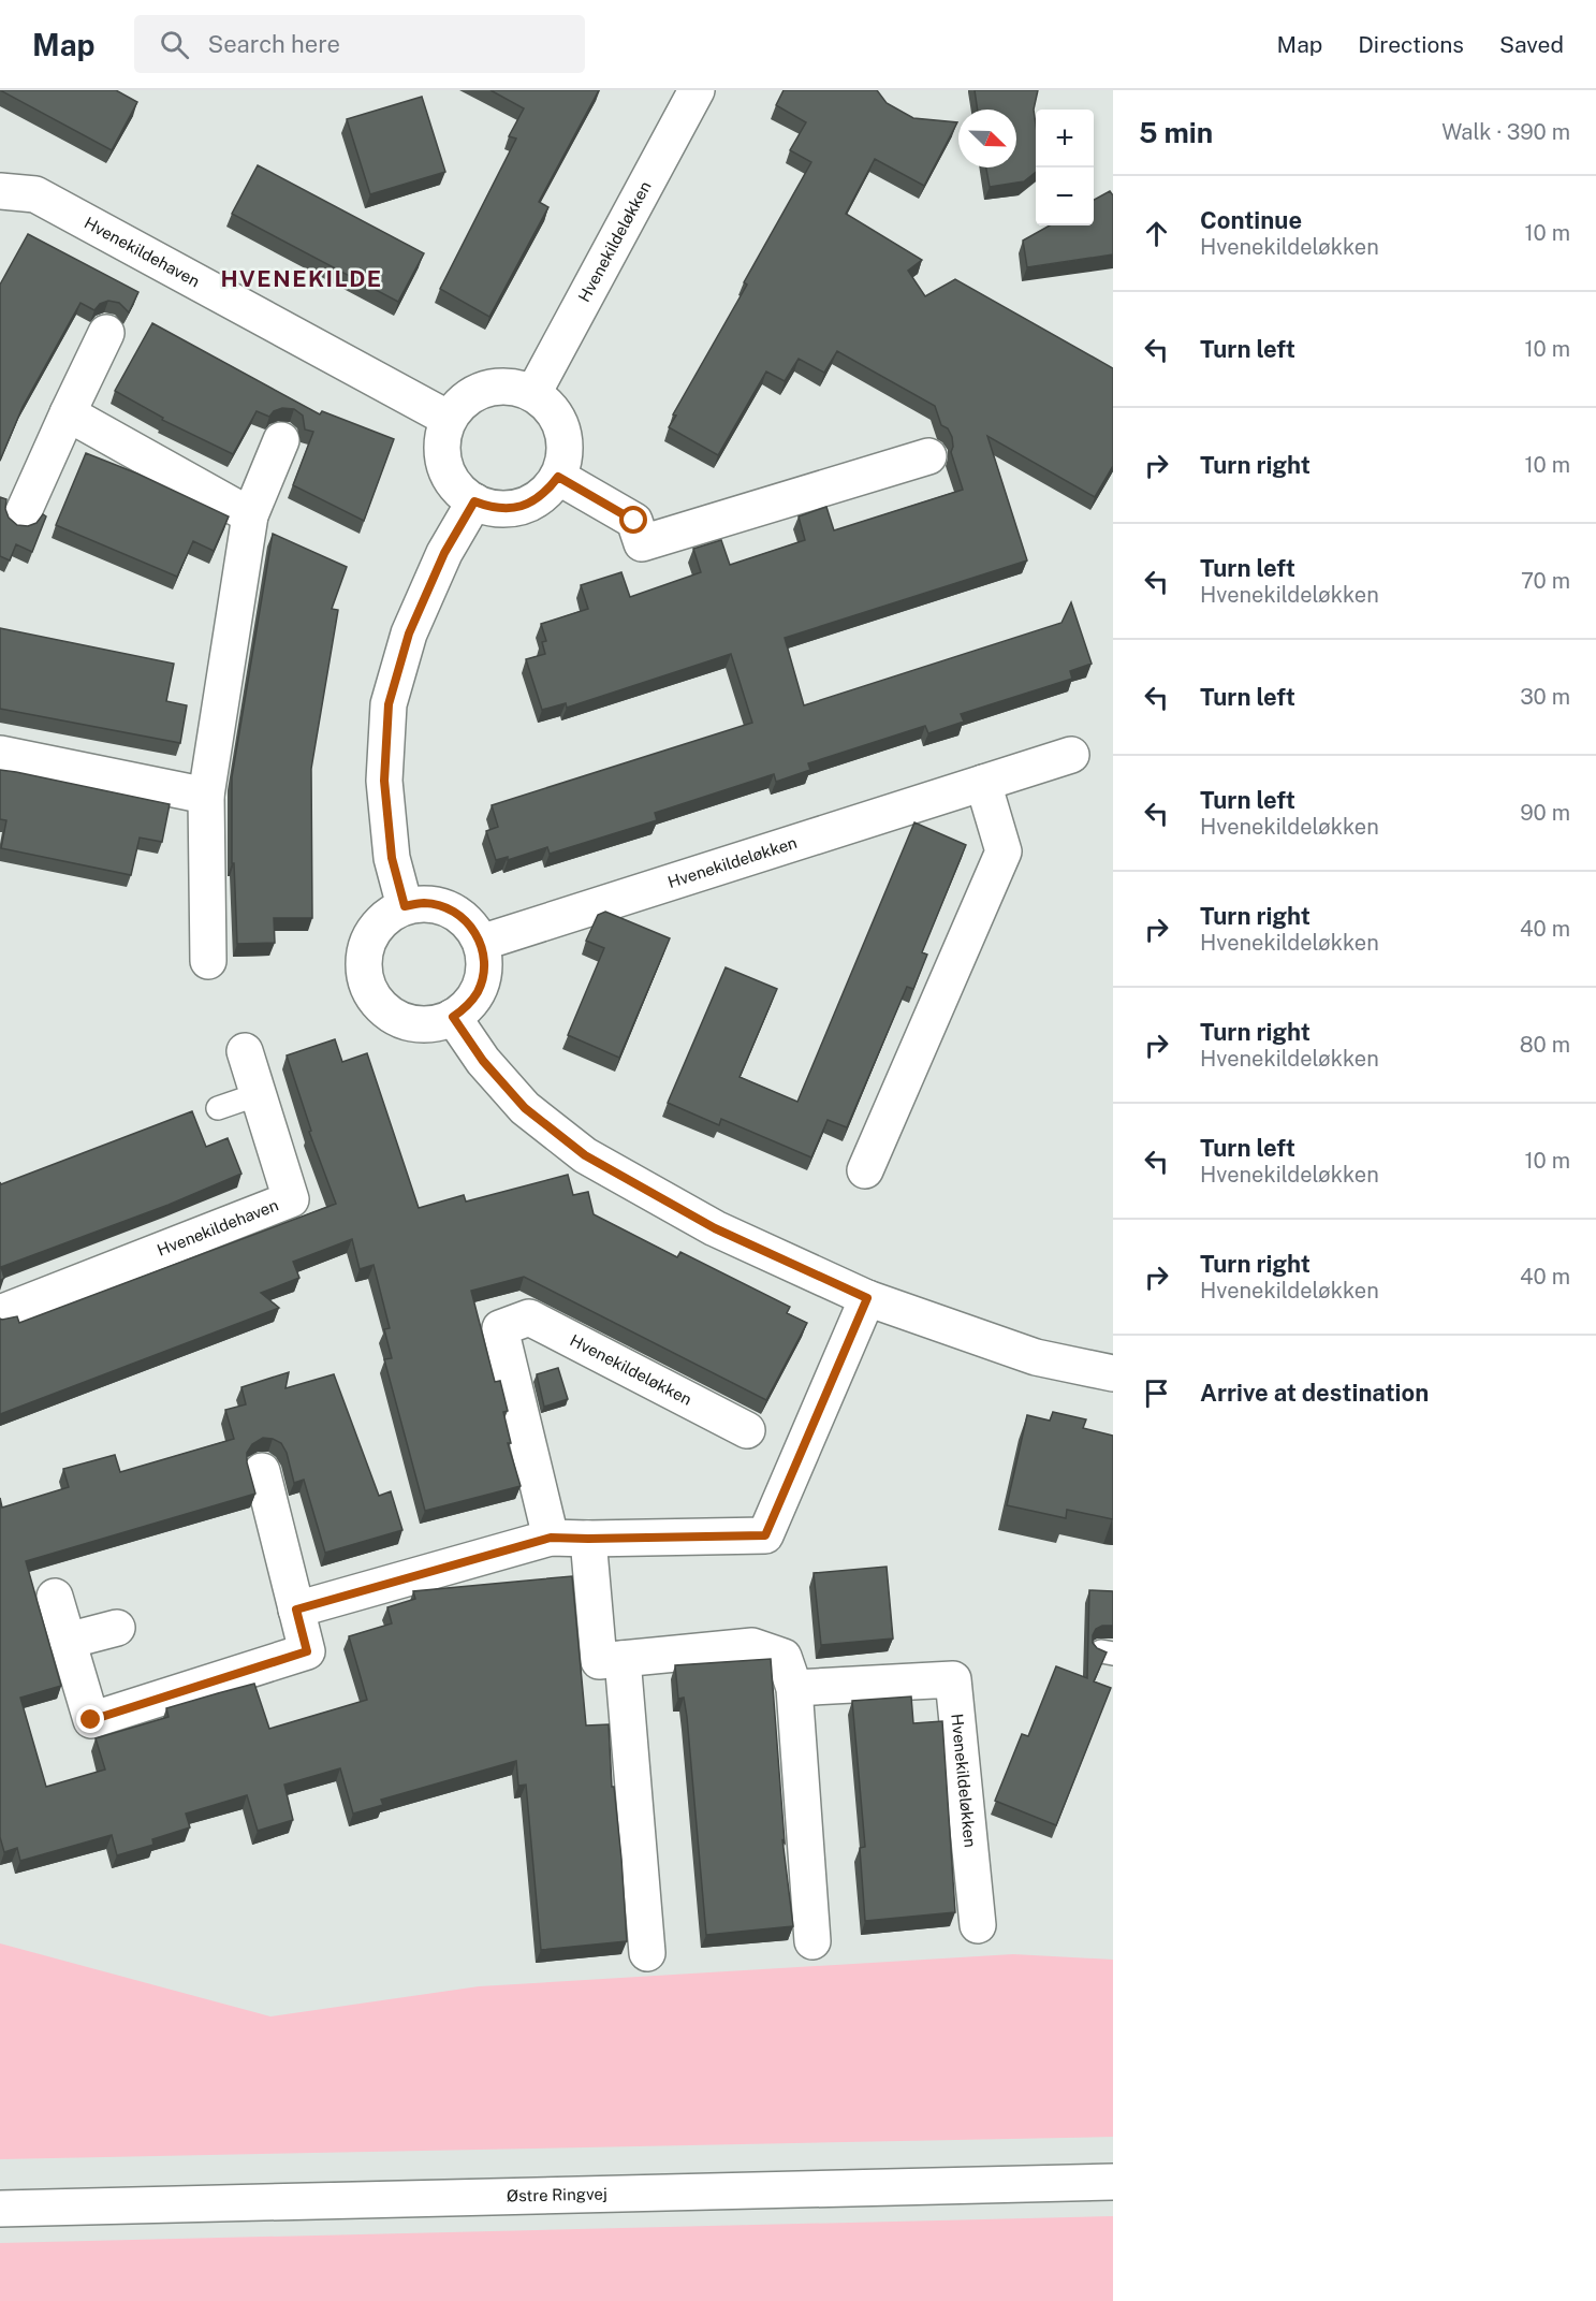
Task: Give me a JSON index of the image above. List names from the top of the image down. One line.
{"streets":{"street":["Hvenekildeløkken","Hvenekildehaven","Østre Ringvej"]},"crossings":[["Hvenekildeløkken","Hvenekildehaven"]],"districts":["HVENEKILDE"],"north":"bottom right","page":{"header":"Map","search":"Search here","nav":["Map","Directions","Saved"],"heading":["5 min","Walk · 390 m"],"map_buttons":["+","−"],"list":[["Continue","Hvenekildeløkken","10 m"],["Turn left","10 m"],["Turn right","10 m"],["Turn left","Hvenekildeløkken","70 m"],["Turn left","30 m"],["Turn left","Hvenekildeløkken","90 m"],["Turn right","Hvenekildeløkken","40 m"],["Turn right","Hvenekildeløkken","80 m"],["Turn left","Hvenekildeløkken","10 m"],["Turn right","Hvenekildeløkken","40 m"],"Arrive at destination"]}}
